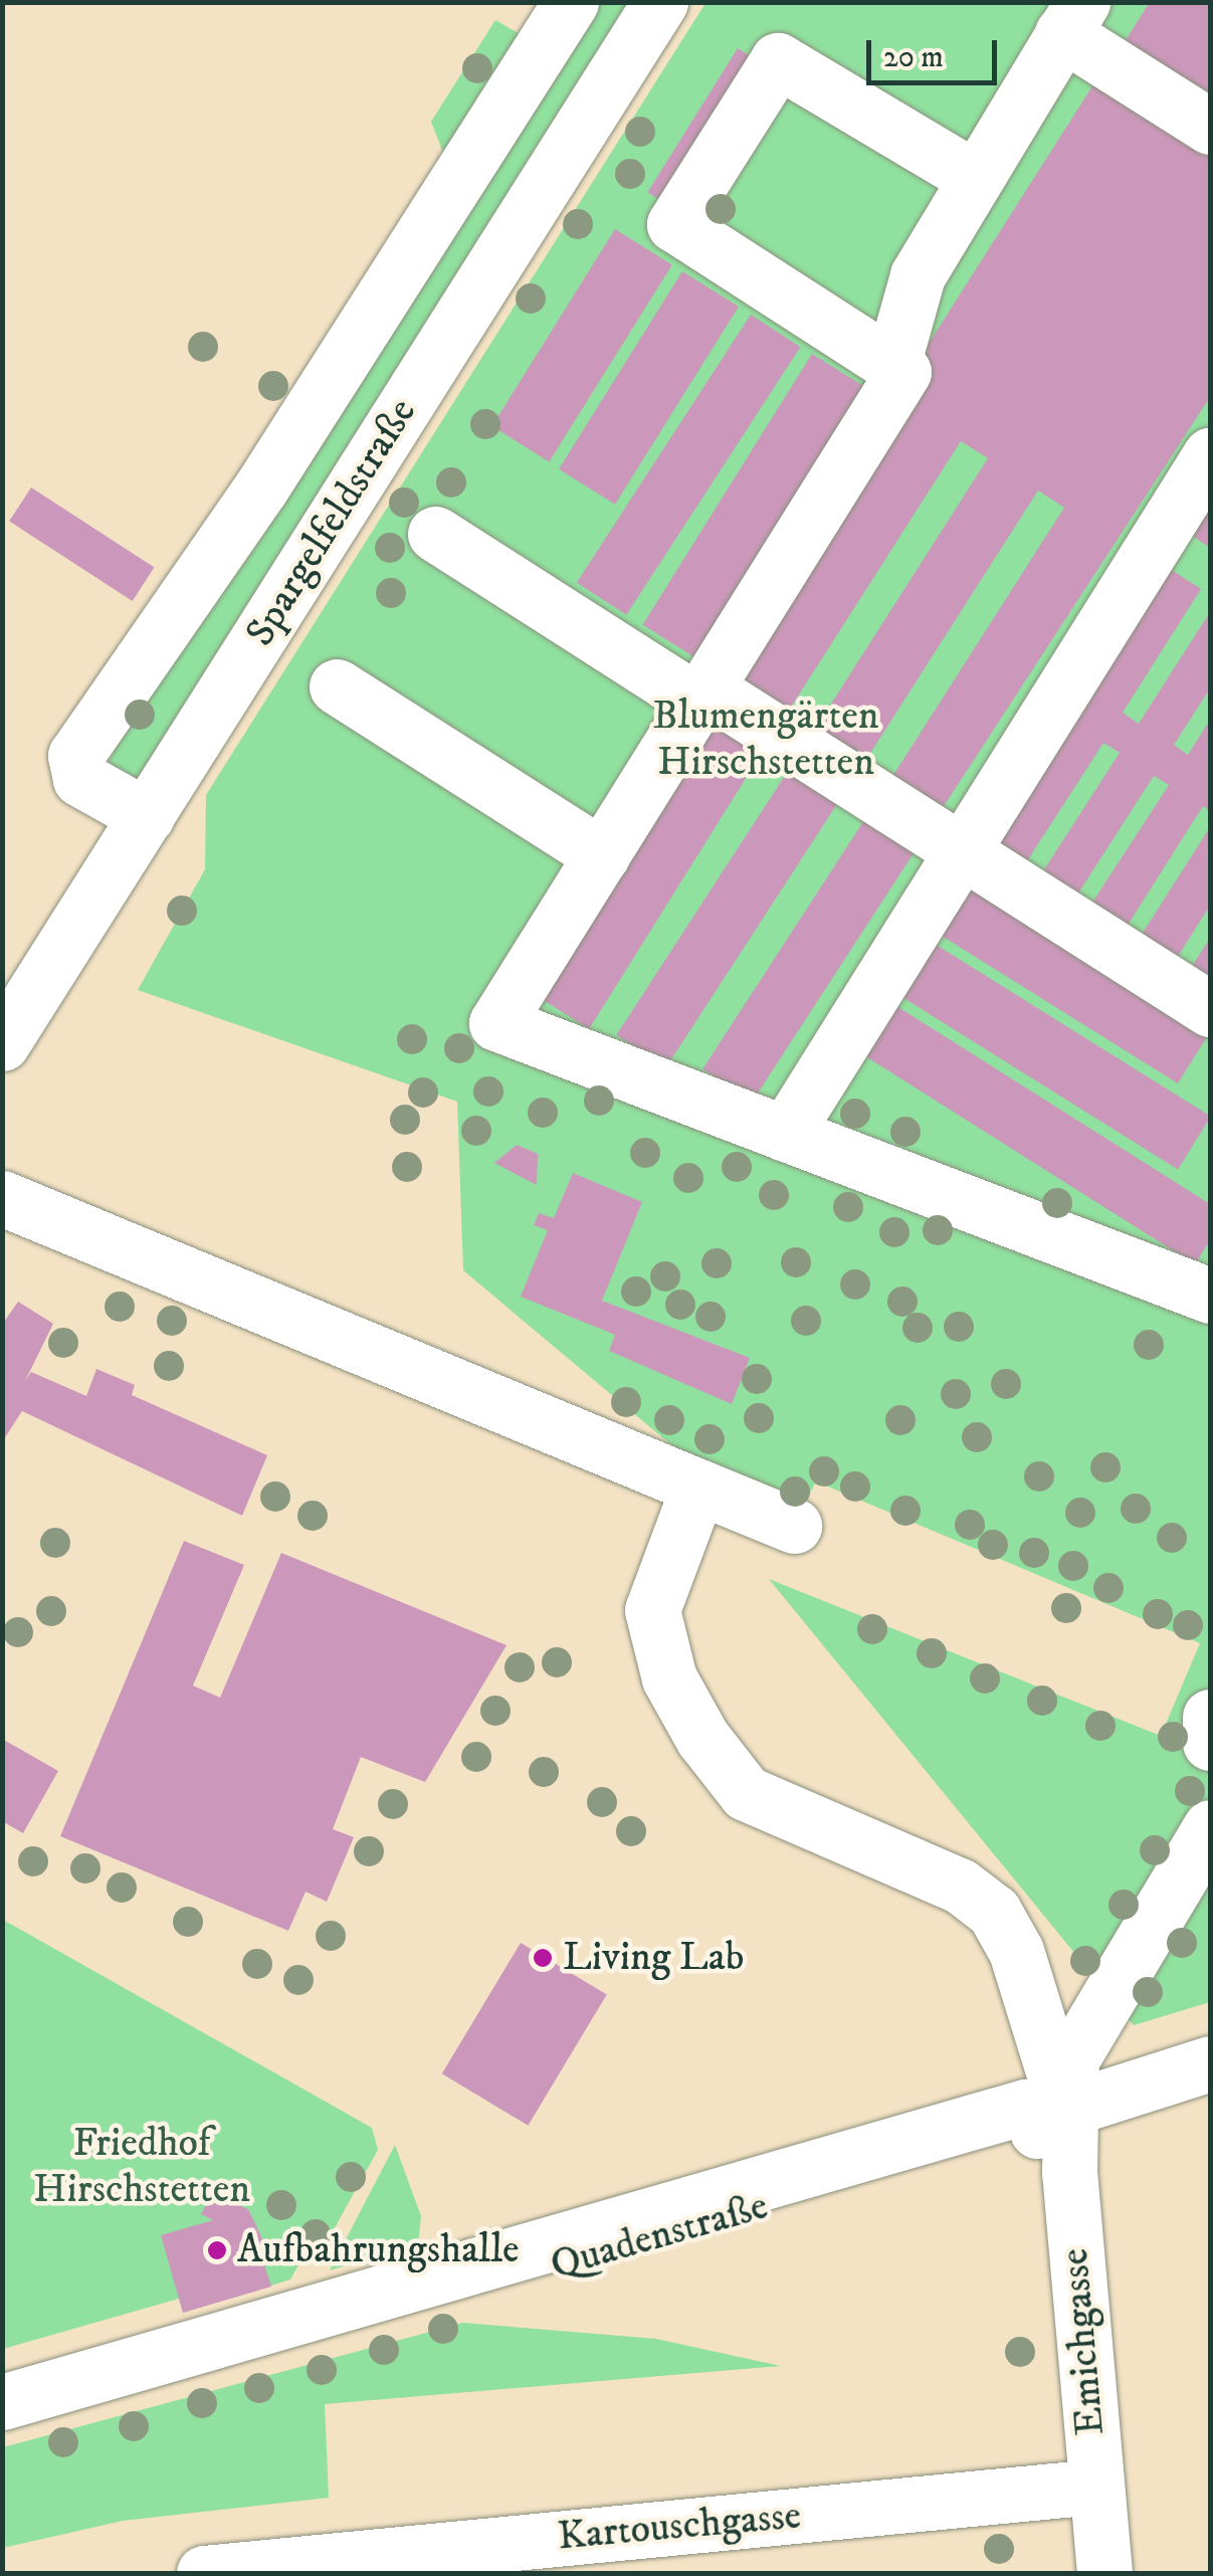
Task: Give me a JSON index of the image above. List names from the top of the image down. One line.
{"streets":{"street":["Spargelfeldstraße","Quadenstraße","Emichgasse","Kartouschgasse"]},"crossings":[["Quadenstraße","Emichgasse"],["Emichgasse","Kartouschgasse"]],"parks":["Blumengärten Hirschstetten","Friedhof Hirschstetten"],"places":["Living Lab","Aufbahrungshalle"],"scale_bar":"20 m"}
